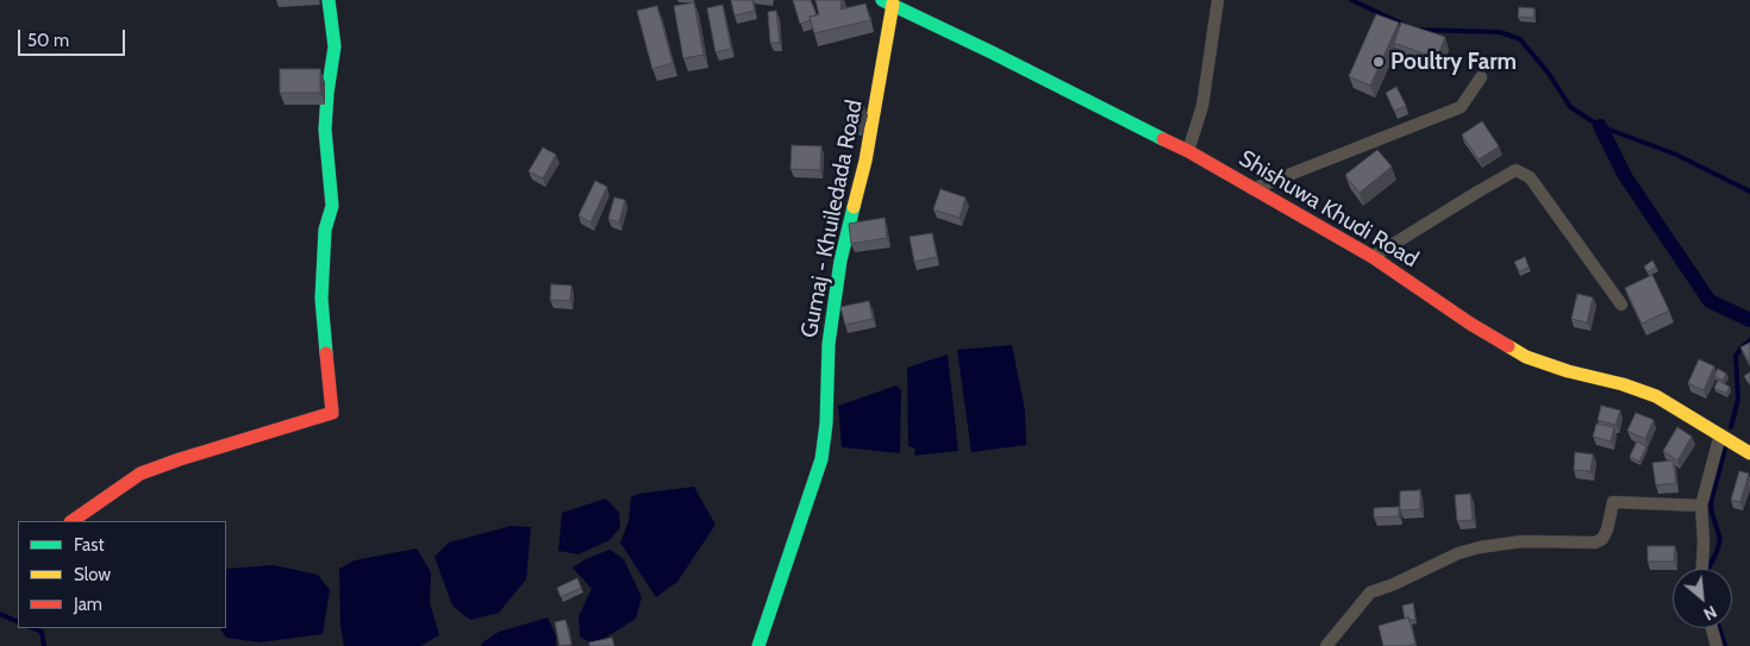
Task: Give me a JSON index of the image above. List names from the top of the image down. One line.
{"streets":{"street":["Shishuwa Khudi Road","Gumaj - Khuiledada Road"]},"crossings":[["Shishuwa Khudi Road","Gumaj - Khuiledada Road"]],"places":["Poultry Farm"],"legend":["Fast","Slow","Jam"],"scale_bar":"50 m","north":"bottom right"}
